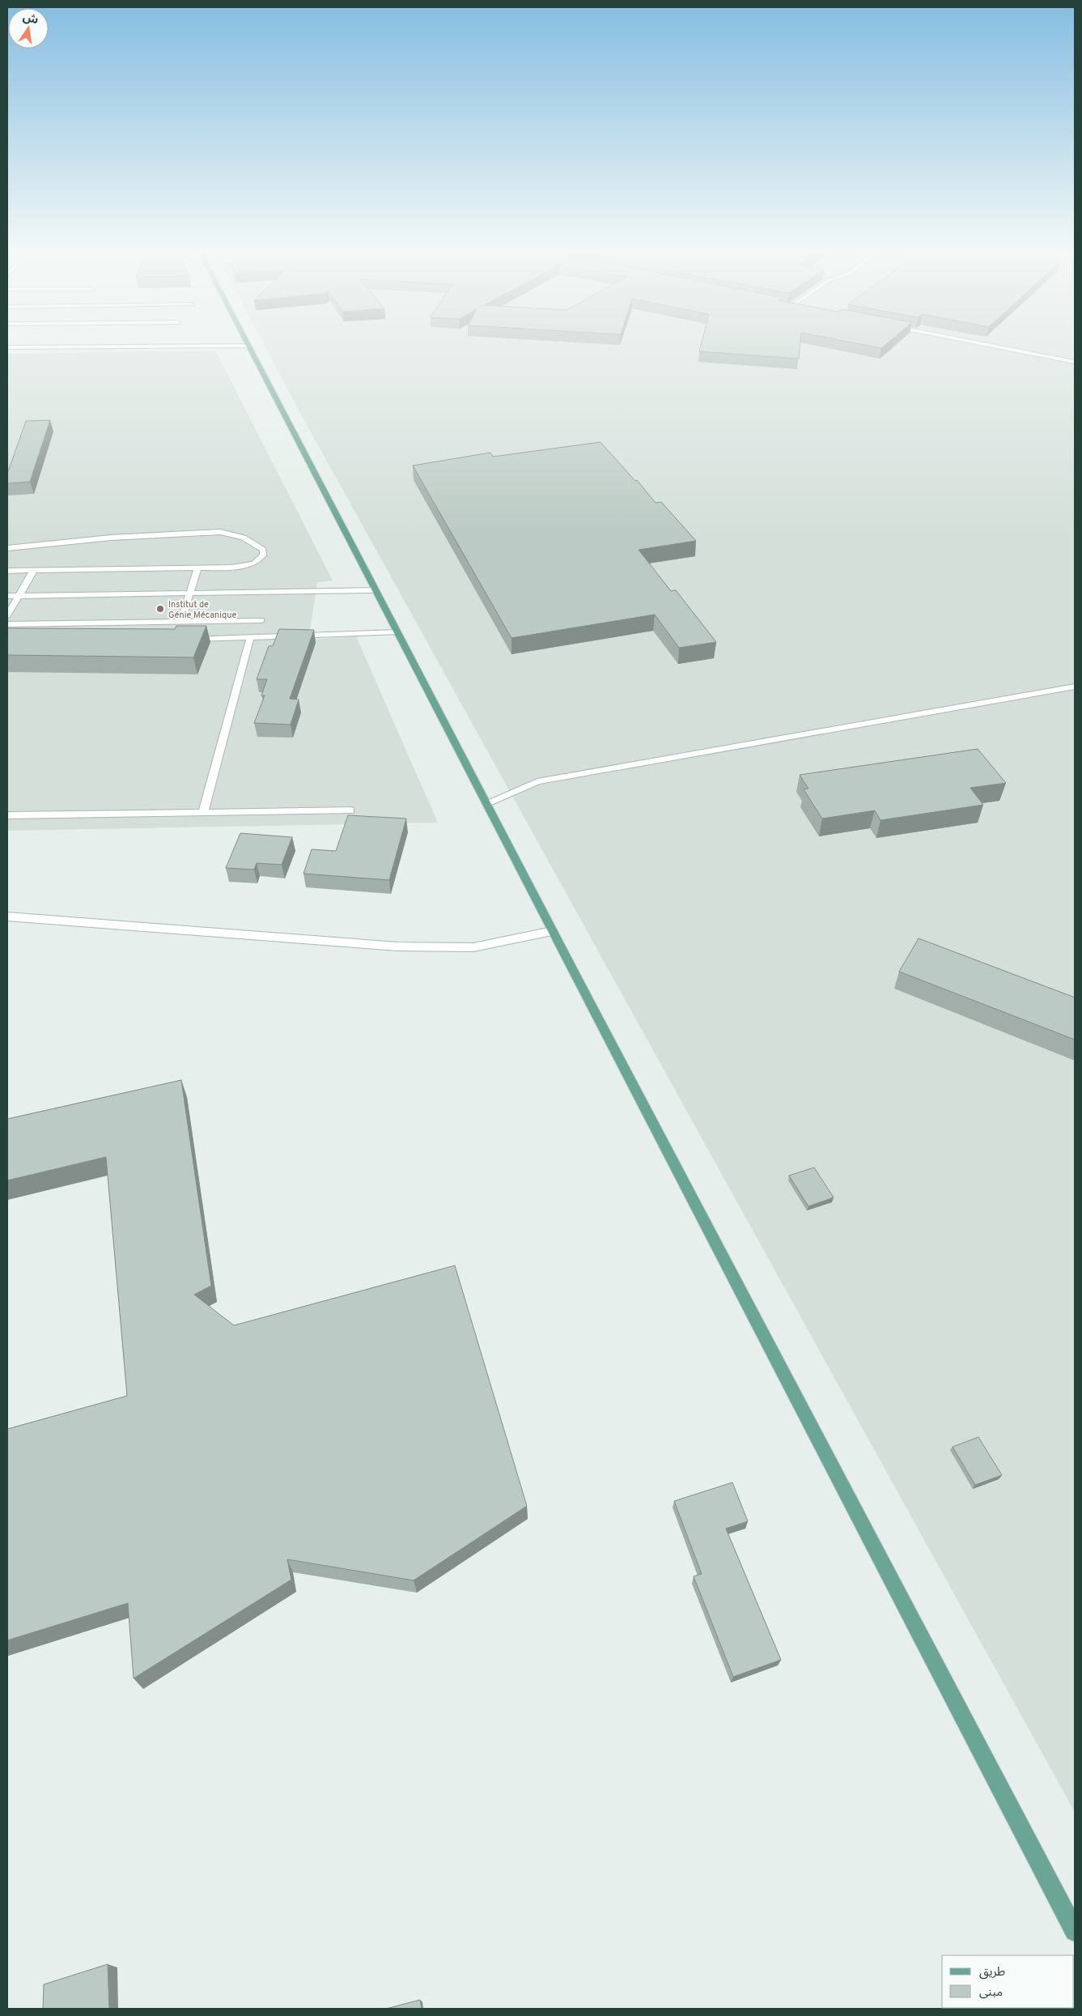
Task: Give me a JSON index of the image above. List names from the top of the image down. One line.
{"places":["Institut de Génie Mécanique"],"legend":["طريق","مبنى"],"north":"top"}
